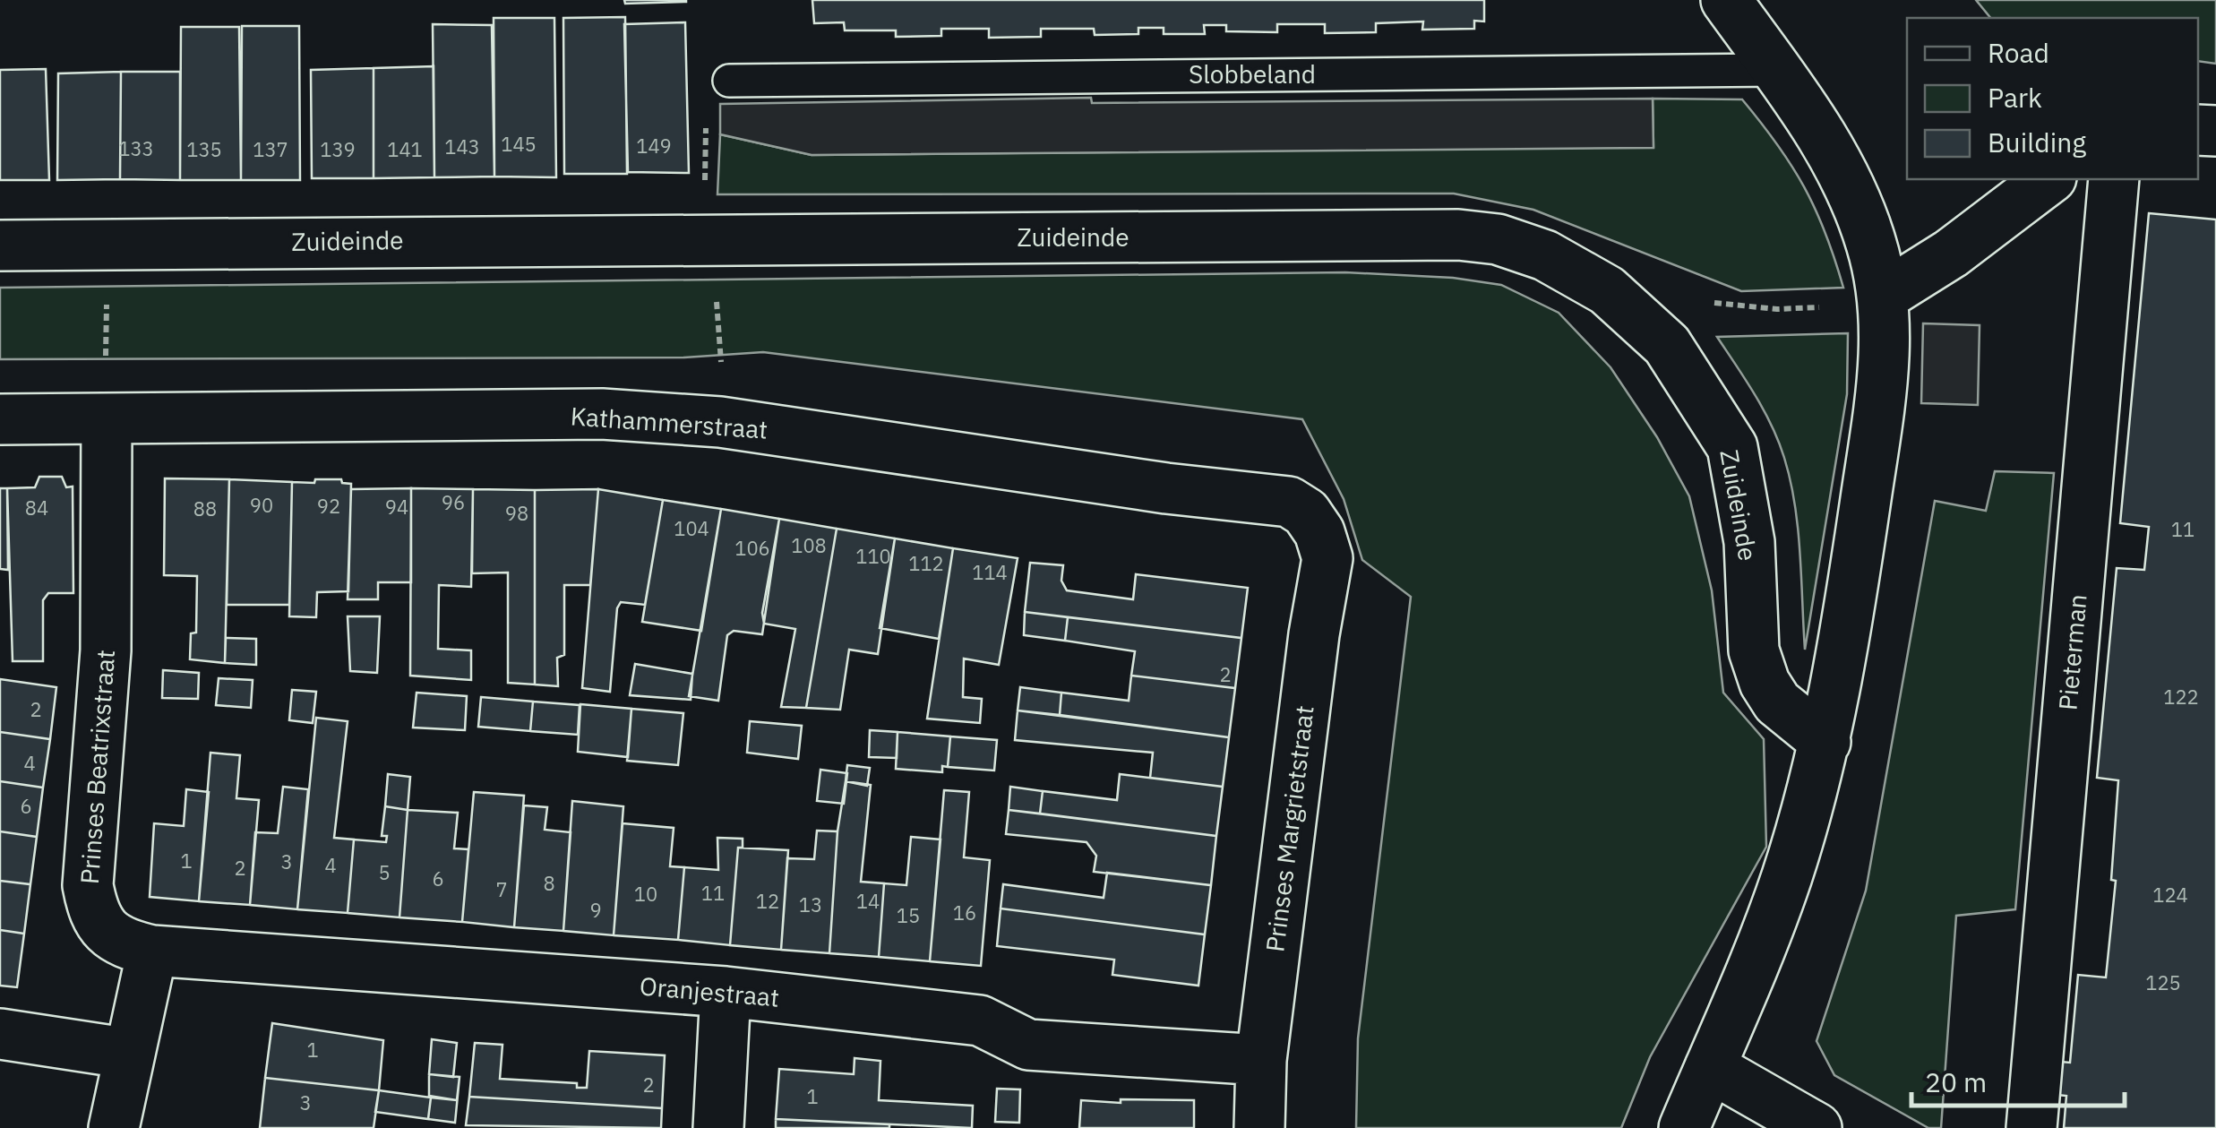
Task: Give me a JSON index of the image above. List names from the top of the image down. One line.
{"streets":{"street":["Zuideinde","Kathammerstraat","Pieterman","Prinses Beatrixstraat","Prinses Margrietstraat","Oranjestraat"],"lane":["Slobbeland"]},"crossings":[["Kathammerstraat","Prinses Beatrixstraat"],["Kathammerstraat","Prinses Margrietstraat"],["Prinses Beatrixstraat","Oranjestraat"],["Prinses Margrietstraat","Oranjestraat"]],"house_numbers":["145","149","143","133","135","137","139","141","96","90","92","94","84","88","98","104","11","108","106","110","112","114","2","122","2","4","6","1","3","4","2","5","6","8","7","11","10","124","12","14","13","9","16","15","125","1","2","1","3"],"legend":["Road","Park","Building"],"scale_bar":"20 m"}
